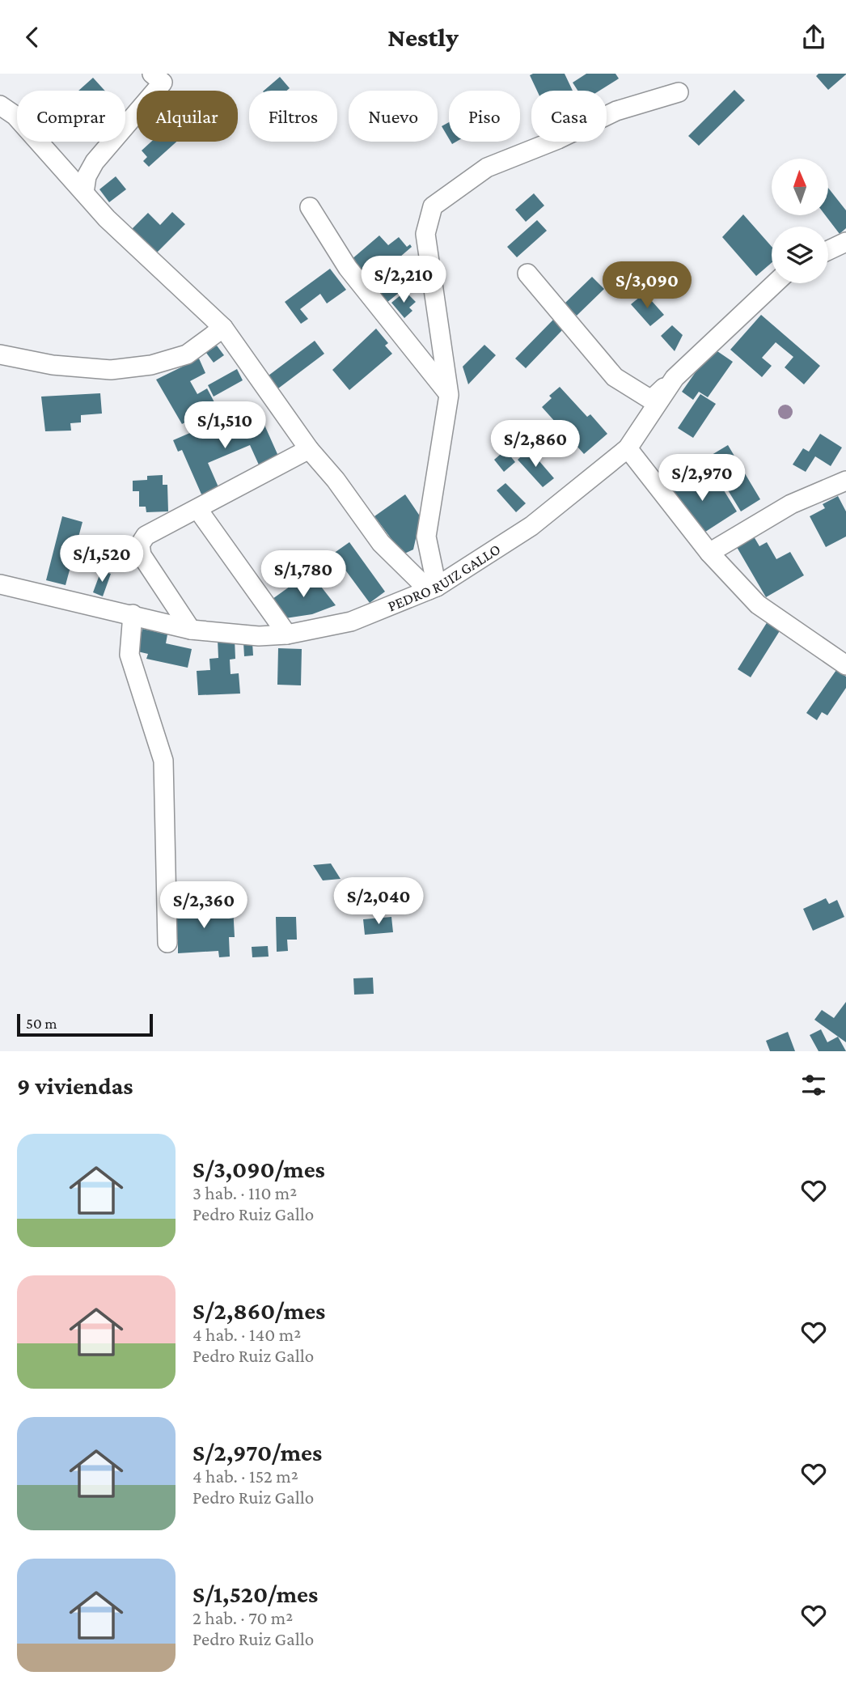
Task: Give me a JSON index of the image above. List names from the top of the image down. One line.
{"streets":{"street":["PEDRO RUIZ GALLO"]},"scale_bar":"50 m","north":"top","page":{"header":"Nestly","chip":["Comprar","Alquilar","Filtros","Nuevo","Piso","Casa"],"price":["S/2,210","S/3,090","S/1,510","S/2,860","S/2,970","S/1,520","S/1,780","S/2,040","S/2,360"],"scale":"50 m","heading":"9 viviendas","list":[{"name":"S/3,090/mes","note":"3 hab. · 110 m² · Pedro Ruiz Gallo"},{"name":"S/2,860/mes","note":"4 hab. · 140 m² · Pedro Ruiz Gallo"},{"name":"S/2,970/mes","note":"4 hab. · 152 m² · Pedro Ruiz Gallo"},{"name":"S/1,520/mes","note":"2 hab. · 70 m² · Pedro Ruiz Gallo"}]}}
